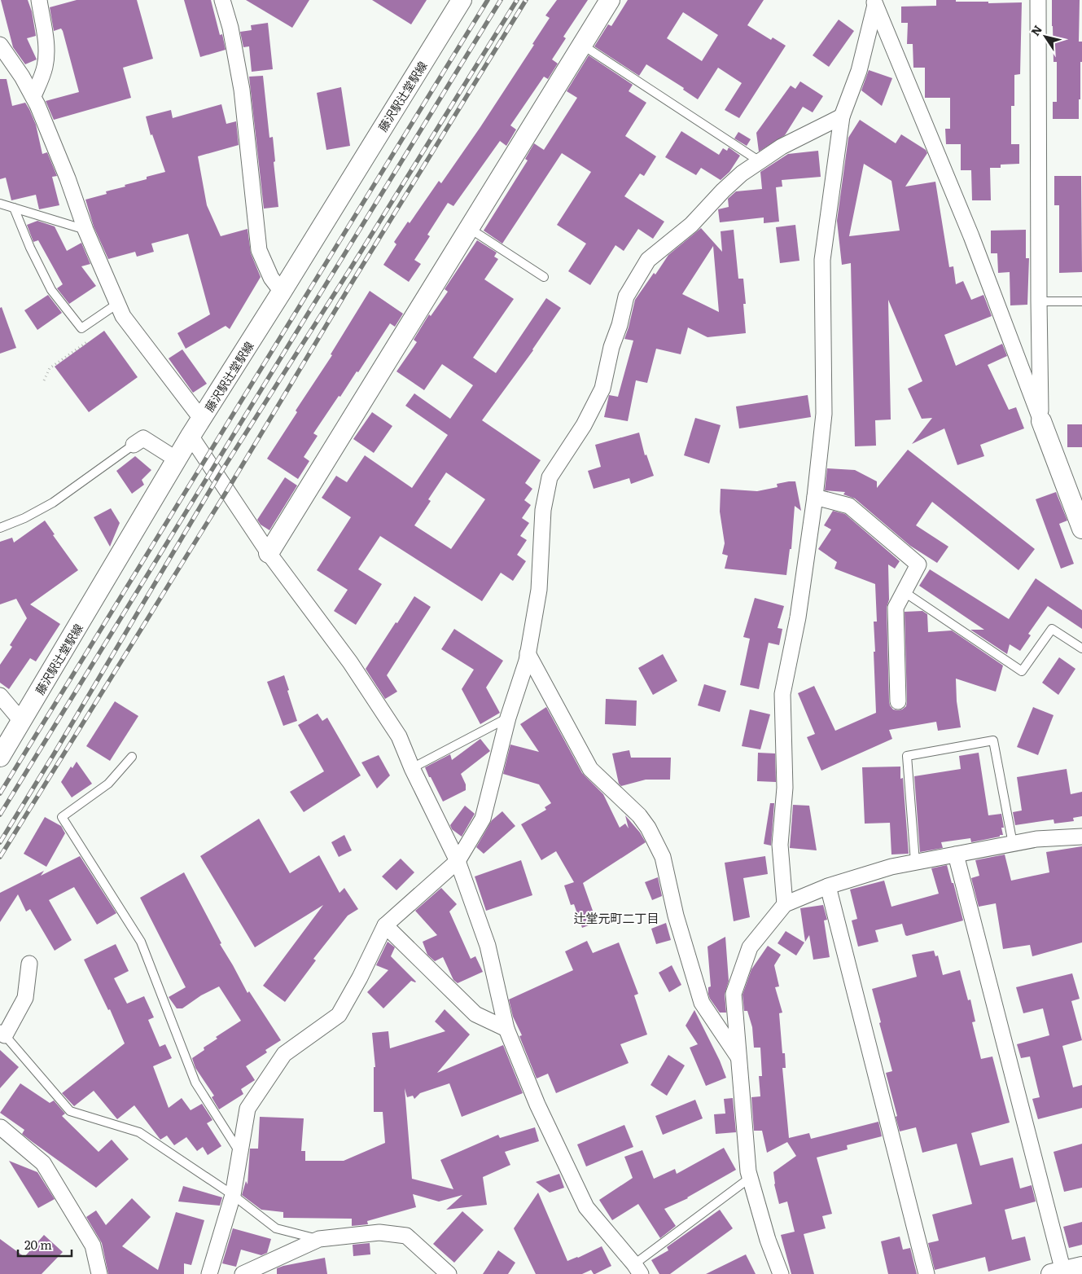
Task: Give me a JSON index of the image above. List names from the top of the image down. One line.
{"streets":{"street":["藤沢駅辻堂駅線"]},"districts":["辻堂元町二丁目"],"scale_bar":"20 m","north":"top left"}
